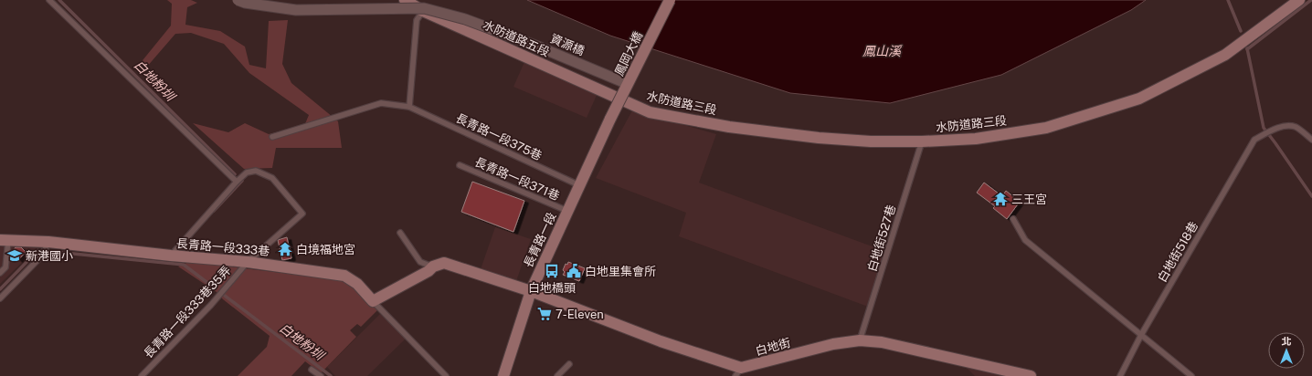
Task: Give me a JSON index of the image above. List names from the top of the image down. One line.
{"streets":{"street":["水防道路五段","資源橋","鳳岡大橋","水防道路三段","長青路一段","長青路一段333巷","白地街"],"lane":["長青路一段375巷","長青路一段371巷","白地街527巷","白地街518巷","長青路一段333巷35弄"]},"crossings":[["水防道路五段","水防道路三段"],["資源橋","鳳岡大橋"],["鳳岡大橋","長青路一段"],["水防道路三段","白地街527巷"],["長青路一段375巷","長青路一段"],["長青路一段371巷","長青路一段"],["白地街527巷","白地街"],["長青路一段","白地街"],["長青路一段333巷","長青路一段333巷35弄"]],"water":["鳳山溪","白地粉圳"],"places":{"temple":["三王宮","白境福地宮"],"school or university":["新港國小"],"bus stop":["白地橋頭"],"public building":["白地里集會所"],"supermarket":["7-Eleven"]},"north":"top"}
